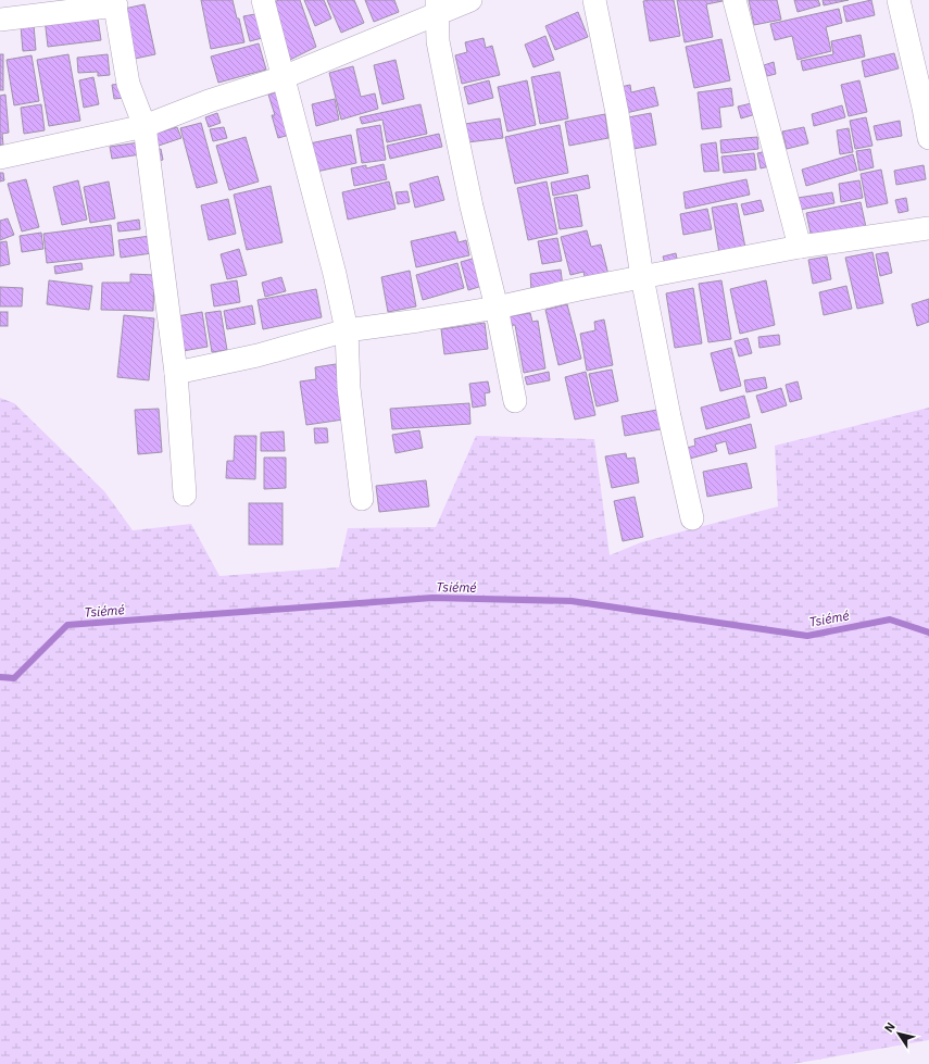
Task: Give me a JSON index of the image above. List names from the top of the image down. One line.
{"water":["Tsiémé"],"north":"top left"}
